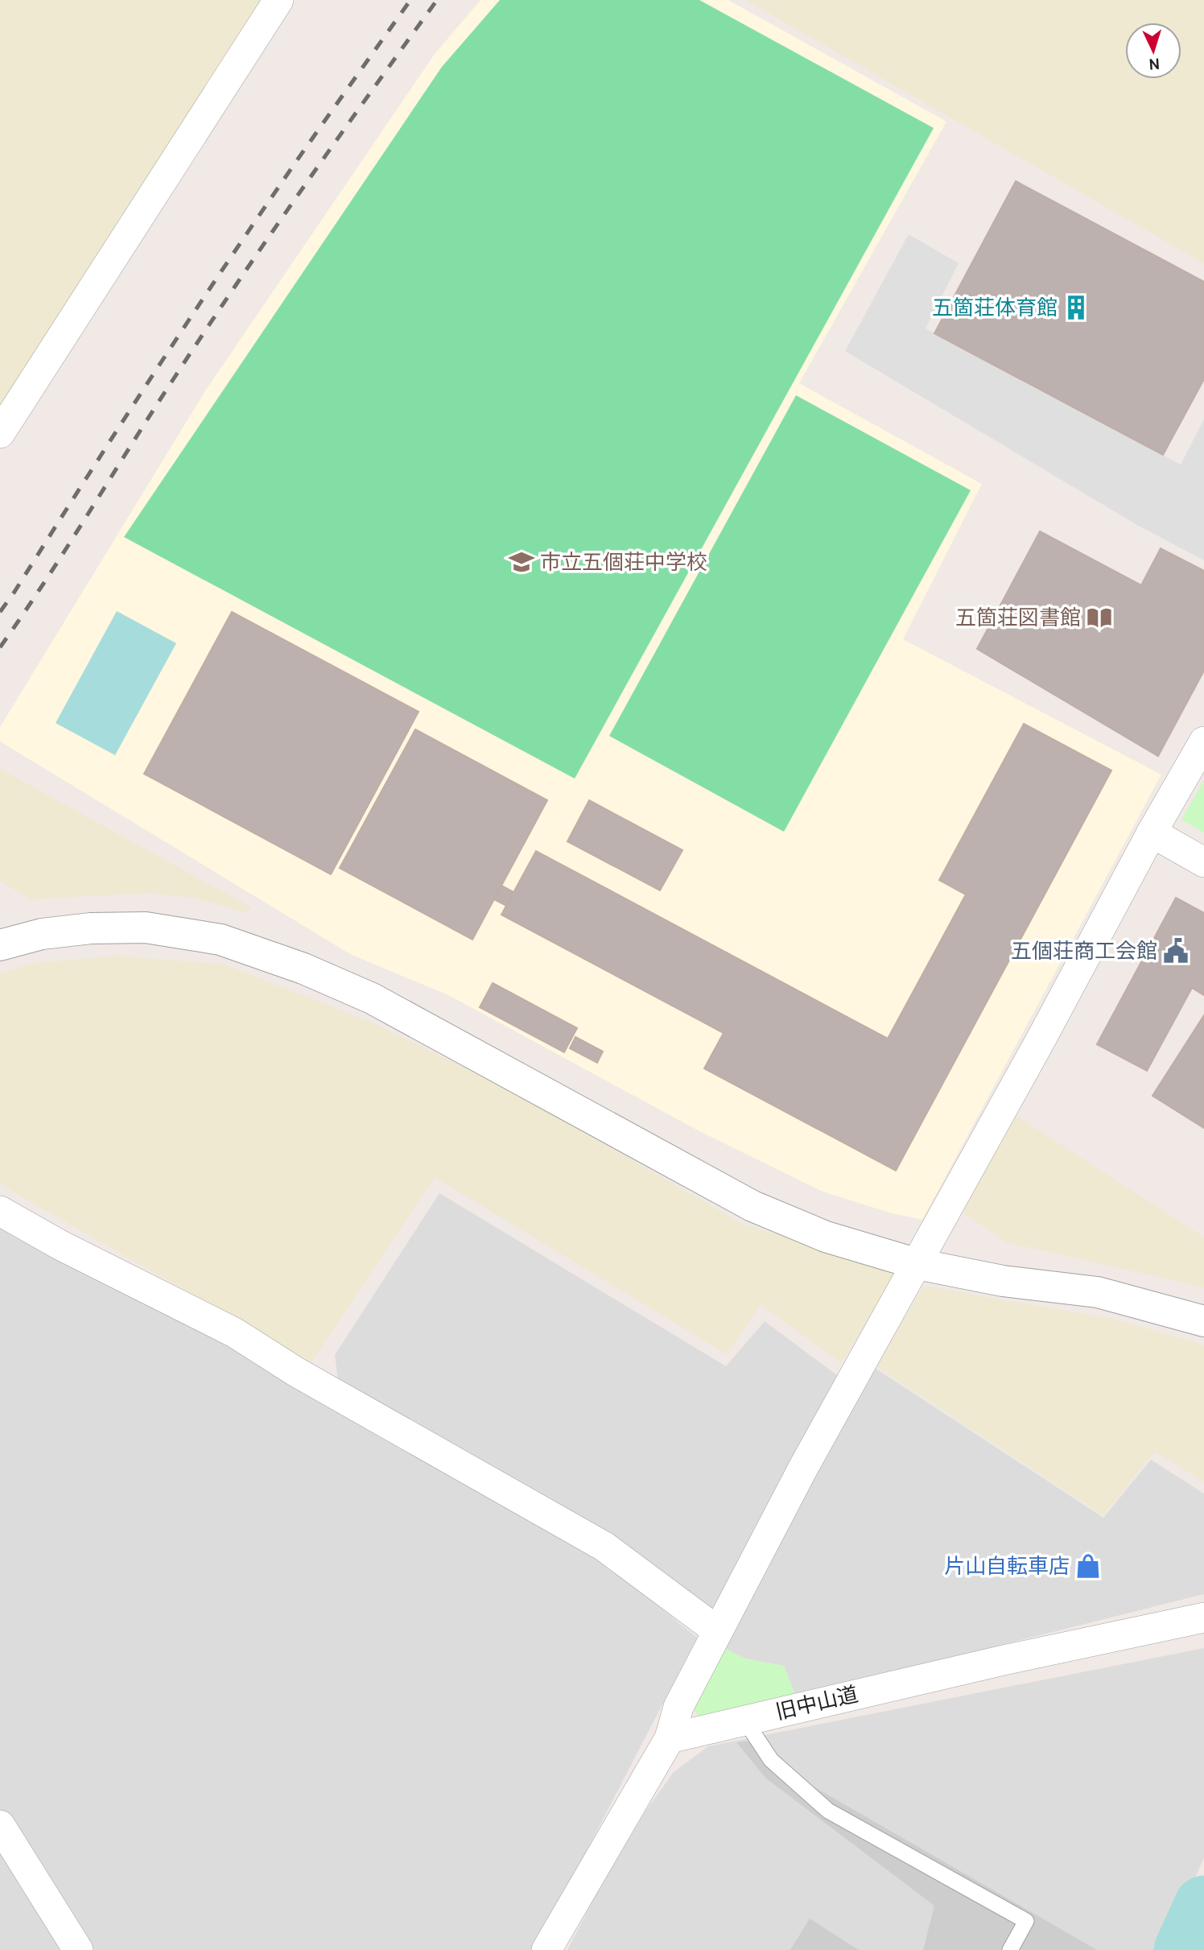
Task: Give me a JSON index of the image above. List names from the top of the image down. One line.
{"streets":{"street":["旧中山道"]},"places":{"building":["五箇荘体育館"],"school or university":["市立五個荘中学校"],"library":["五箇荘図書館"],"public building":["五個荘商工会館"],"shop":["片山自転車店"]},"north":"bottom"}
